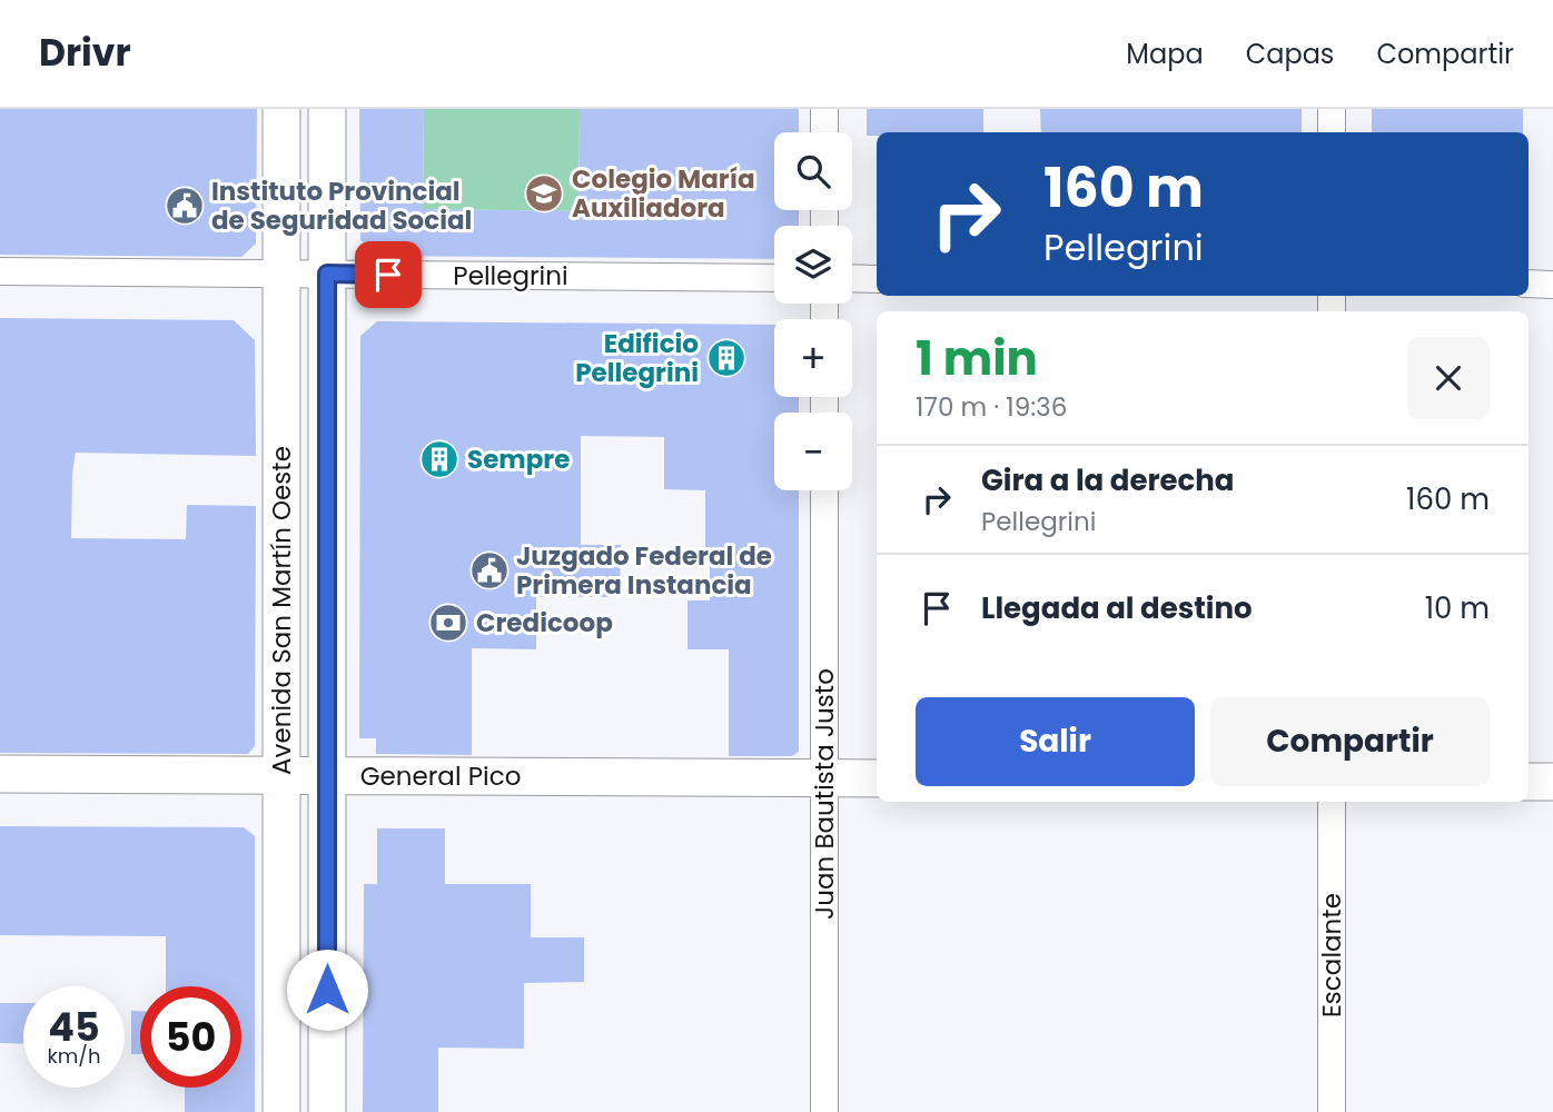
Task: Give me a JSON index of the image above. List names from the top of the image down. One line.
{"streets":{"main road":["Avenida San Martín Oeste","General Pico"],"street":["Pellegrini","Juan Bautista Justo","Escalante"]},"crossings":[["Pellegrini","Avenida San Martín Oeste"],["Avenida San Martín Oeste","General Pico"],["General Pico","Juan Bautista Justo"]],"places":{"school or university":["Colegio María Auxiliadora"],"public building":["Instituto Provincial de Seguridad Social","Juzgado Federal de Primera Instancia"],"building":["Edificio Pellegrini","Sempre"],"bank":["Credicoop"]},"page":{"header":"Drivr","nav":["Mapa","Capas","Compartir"],"map_buttons":["+","−"],"turn":["160 m","Pellegrini"],"heading":["1 min","170 m · 19:36"],"list":[{"name":"Gira a la derecha","note":"Pellegrini","value":"160 m"},{"name":"Llegada al destino","value":"10 m"}],"buttons":["Salir","Compartir"],"speed":"45 km/h","limit":"50"}}
